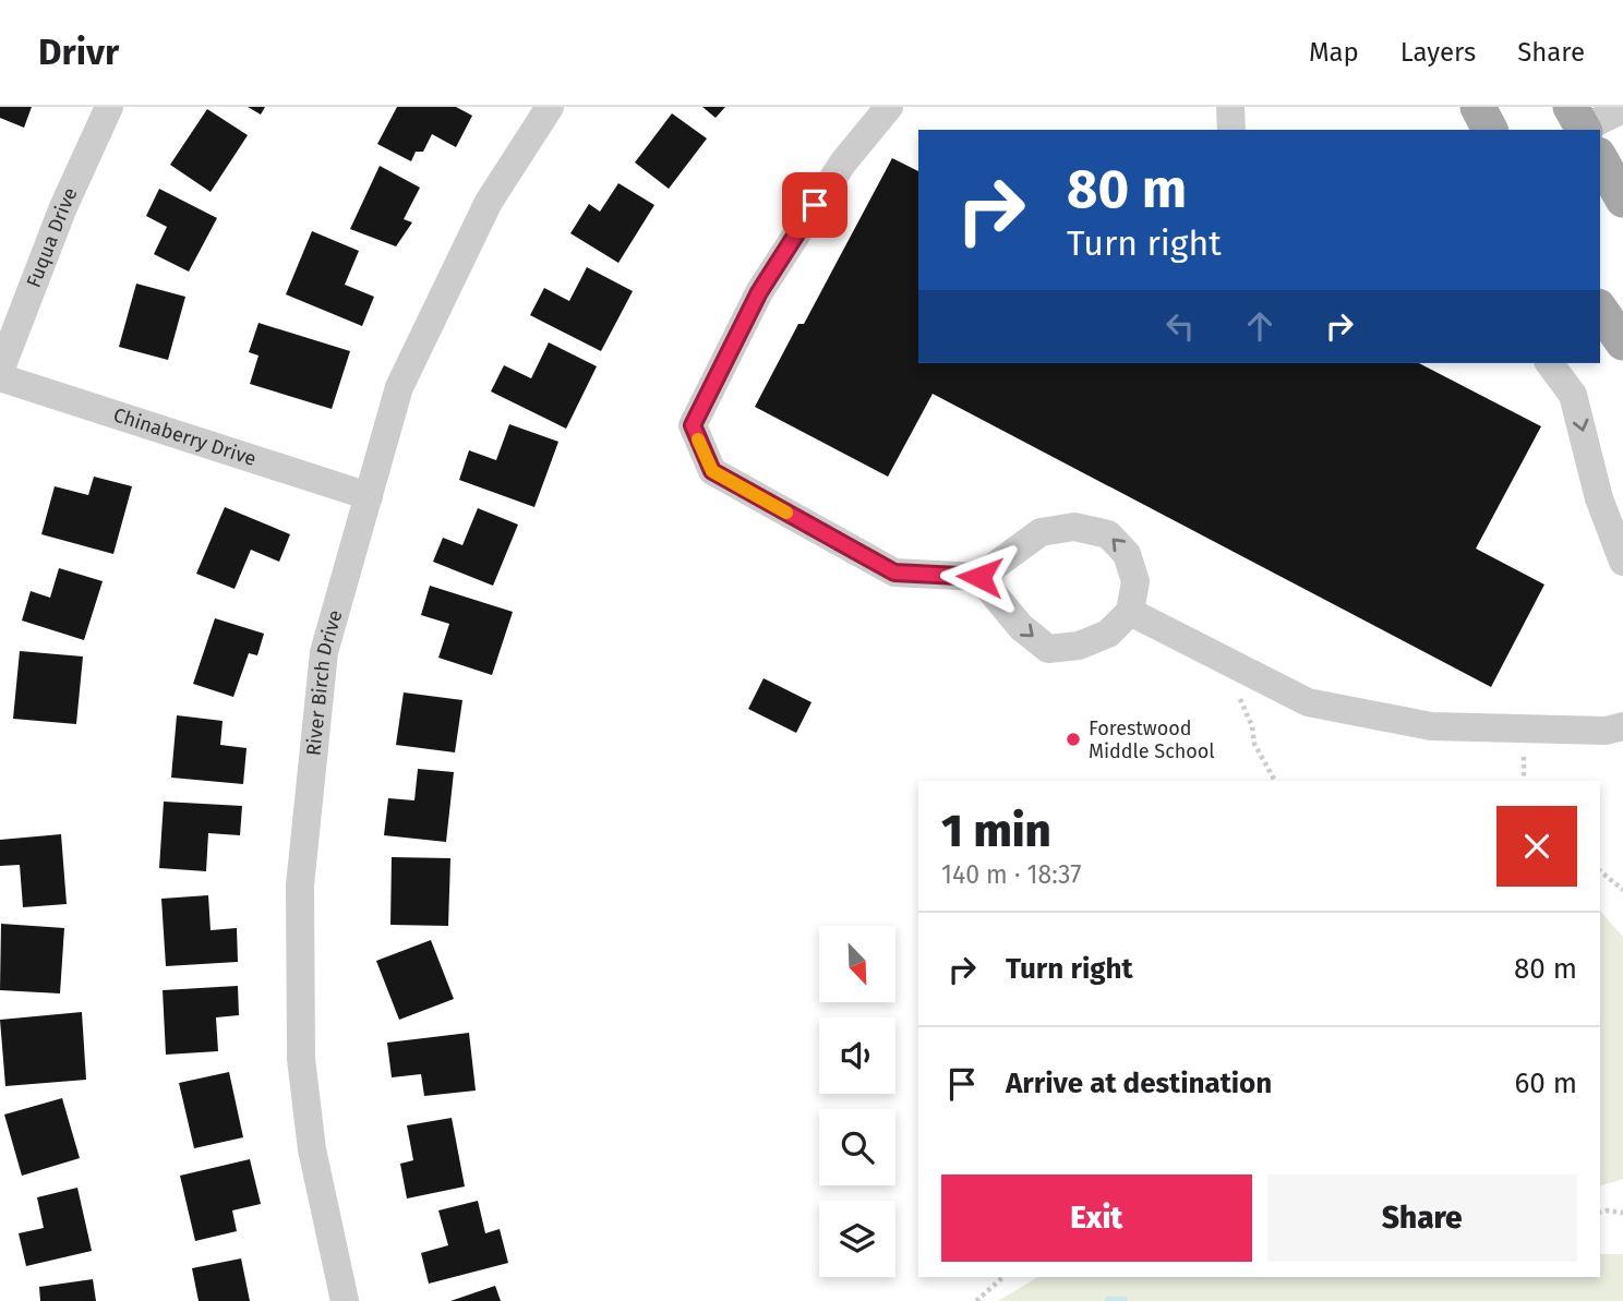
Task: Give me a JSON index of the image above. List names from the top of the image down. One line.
{"streets":{"street":["Fuqua Drive","Chinaberry Drive","River Birch Drive"]},"crossings":[["Chinaberry Drive","River Birch Drive"]],"places":["Forestwood Middle School"],"north":"bottom right","page":{"header":"Drivr","nav":["Map","Layers","Share"],"turn":["80 m","Turn right"],"heading":["1 min","140 m · 18:37"],"list":[{"name":"Turn right","value":"80 m"},{"name":"Arrive at destination","value":"60 m"}],"buttons":["Exit","Share"]}}
